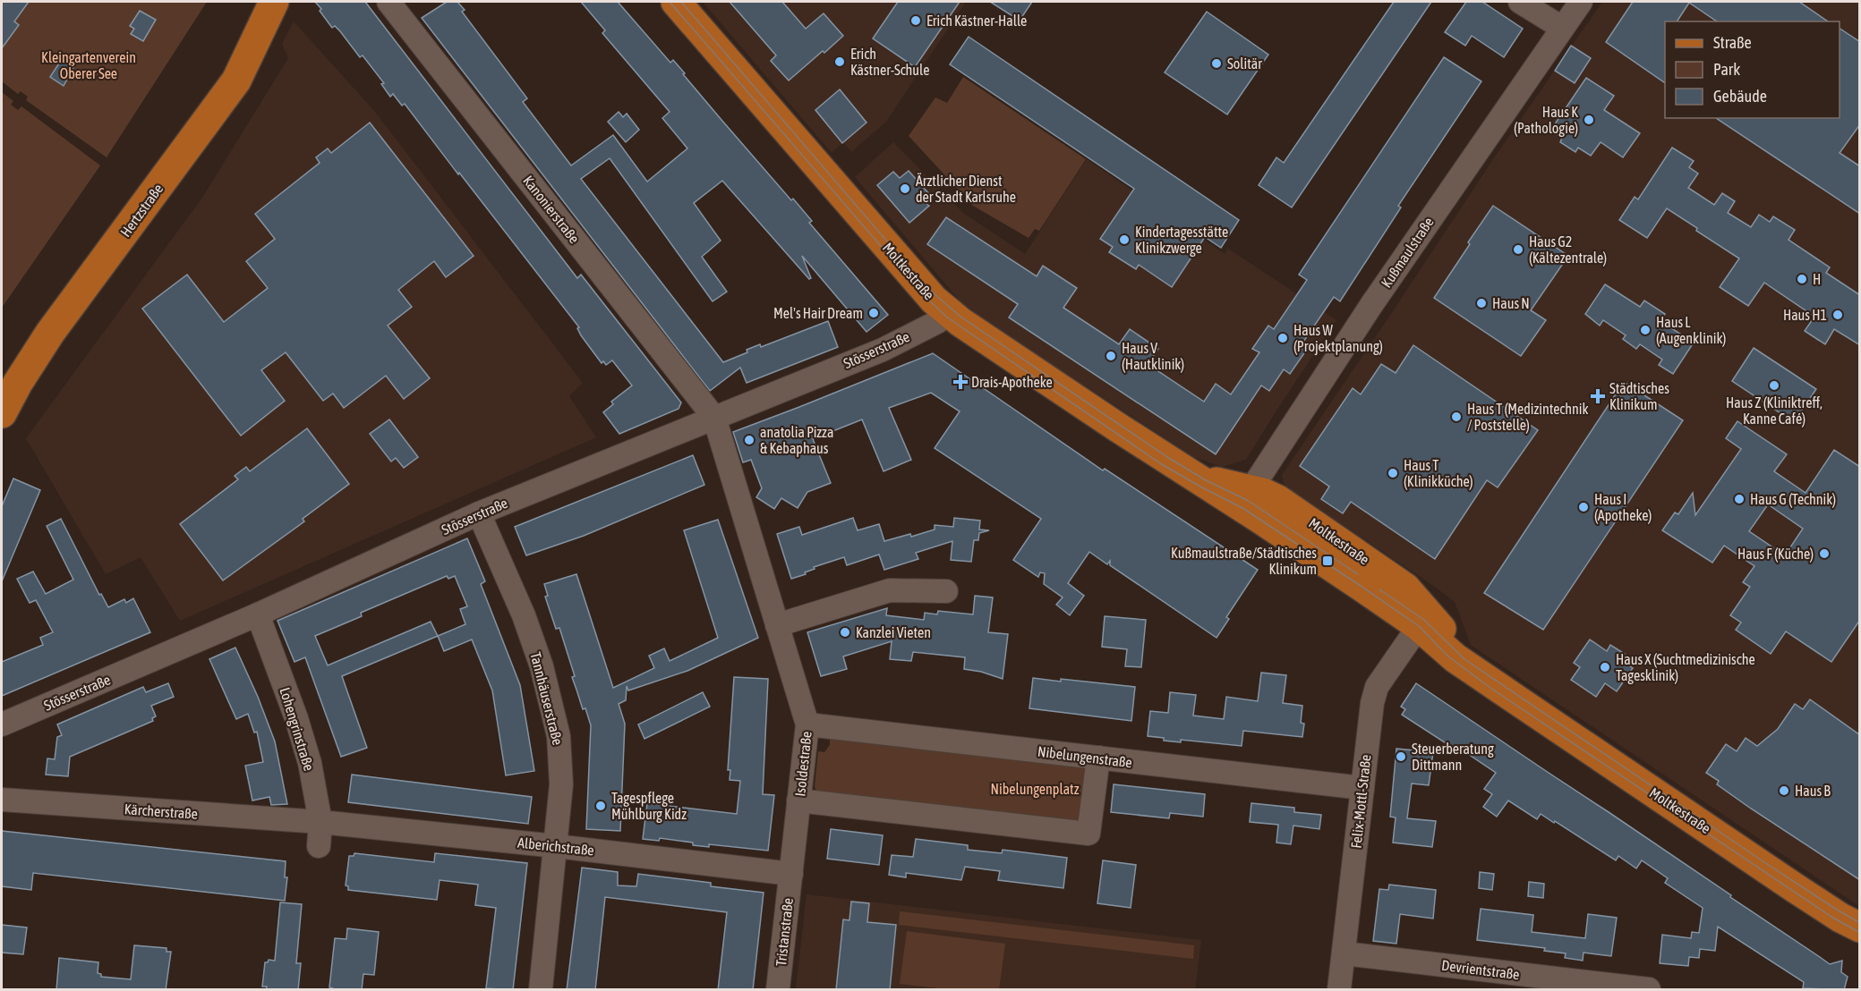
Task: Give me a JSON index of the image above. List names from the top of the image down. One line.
{"streets":{"main road":["Hertzstraße","Moltkestraße"],"street":["Kanonierstraße","Kußmaulstraße","Stösserstraße","Tannhäuserstraße","Lohengrinstraße","Nibelungenstraße","Isoldestraße","Felix-Mottl-Straße","Kärcherstraße","Alberichstraße","Tristanstraße","Devrientstraße"]},"crossings":[["Kanonierstraße","Stösserstraße"],["Kanonierstraße","Isoldestraße"],["Kußmaulstraße","Moltkestraße"],["Moltkestraße","Stösserstraße"],["Moltkestraße","Felix-Mottl-Straße"],["Stösserstraße","Tannhäuserstraße"],["Stösserstraße","Lohengrinstraße"],["Stösserstraße","Isoldestraße"],["Tannhäuserstraße","Alberichstraße"],["Lohengrinstraße","Kärcherstraße"],["Lohengrinstraße","Alberichstraße"],["Nibelungenstraße","Isoldestraße"],["Nibelungenstraße","Felix-Mottl-Straße"],["Isoldestraße","Alberichstraße"],["Isoldestraße","Tristanstraße"],["Felix-Mottl-Straße","Devrientstraße"],["Kärcherstraße","Alberichstraße"],["Alberichstraße","Tristanstraße"]],"parks":["Kleingartenverein Oberer See","Nibelungenplatz"],"places":{"other":["Erich Kästner-Halle","Erich Kästner-Schule","Solitär","Haus K (Pathologie)","Ärztlicher Dienst der Stadt Karlsruhe","Kindertagesstätte Klinikzwerge","Haus G2 (Kältezentrale)","H","Haus N","Mel's Hair Dream","Haus H1","Haus L (Augenklinik)","Haus W (Projektplanung)","Haus V (Hautklinik)","Haus Z (Kliniktreff, Kanne Café)","Haus T (Medizintechnik / Poststelle)","anatolia Pizza & Kebaphaus","Haus T (Klinikküche)","Haus G (Technik)","Haus I (Apotheke)","Haus F (Küche)","Kanzlei Vieten","Haus X (Suchtmedizinische Tagesklinik)","Steuerberatung Dittmann","Haus B","Tagespflege Mühlburg Kidz"],"health":["Drais-Apotheke","Städtisches Klinikum"],"transit":["Kußmaulstraße/Städtisches Klinikum"]},"legend":["Straße","Park","Gebäude"]}
